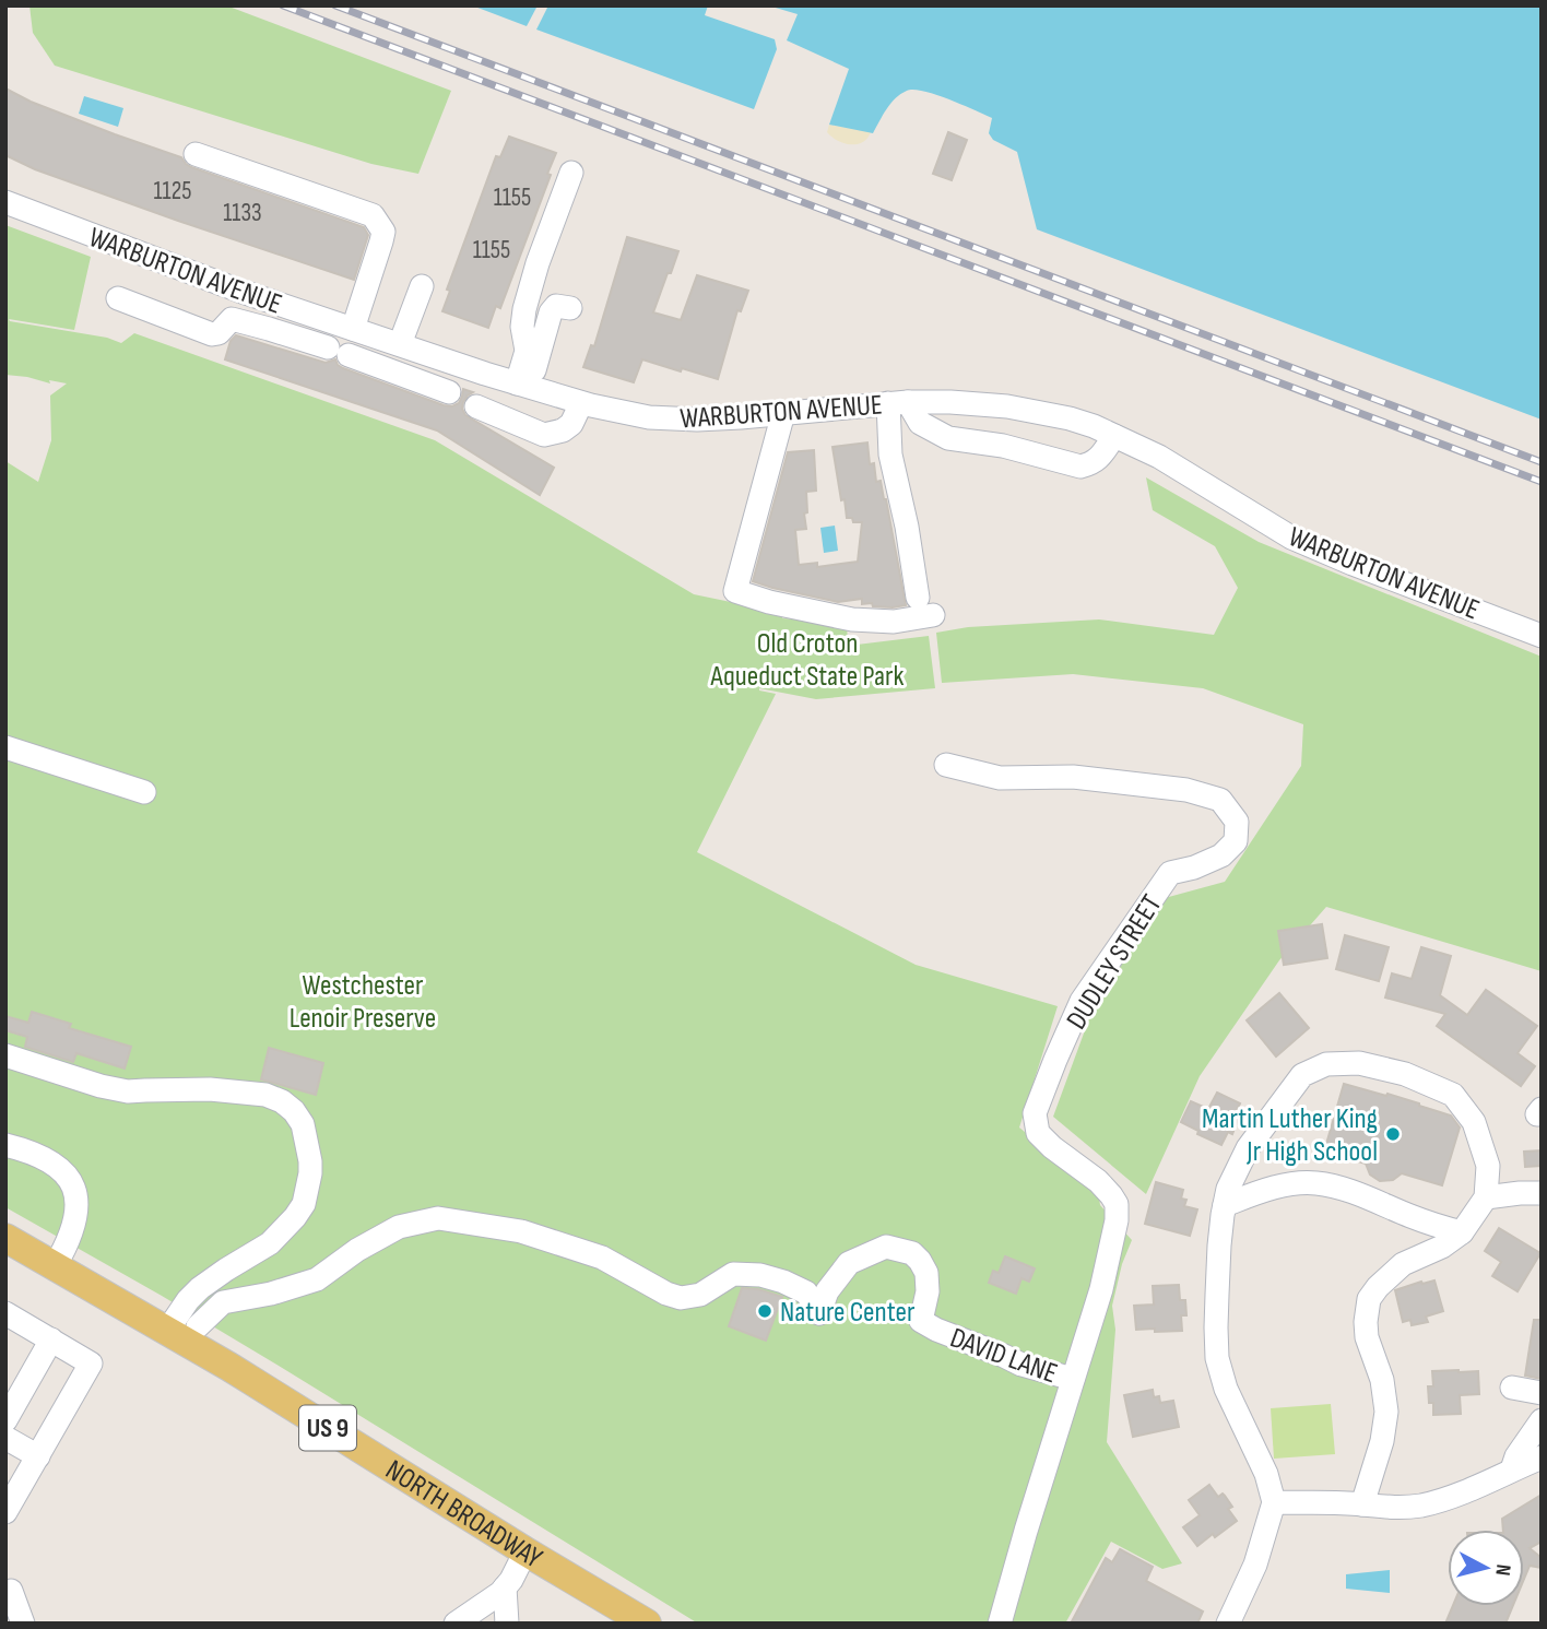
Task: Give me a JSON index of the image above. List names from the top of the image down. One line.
{"streets":{"main road":["US 9","NORTH BROADWAY"],"street":["WARBURTON AVENUE","DUDLEY STREET","DAVID LANE"]},"crossings":[["DUDLEY STREET","DAVID LANE"]],"parks":["Old Croton Aqueduct State Park","Westchester Lenoir Preserve"],"places":["Martin Luther King Jr High School","Nature Center"],"house_numbers":["1125","1155","1133","1155"],"north":"right"}
